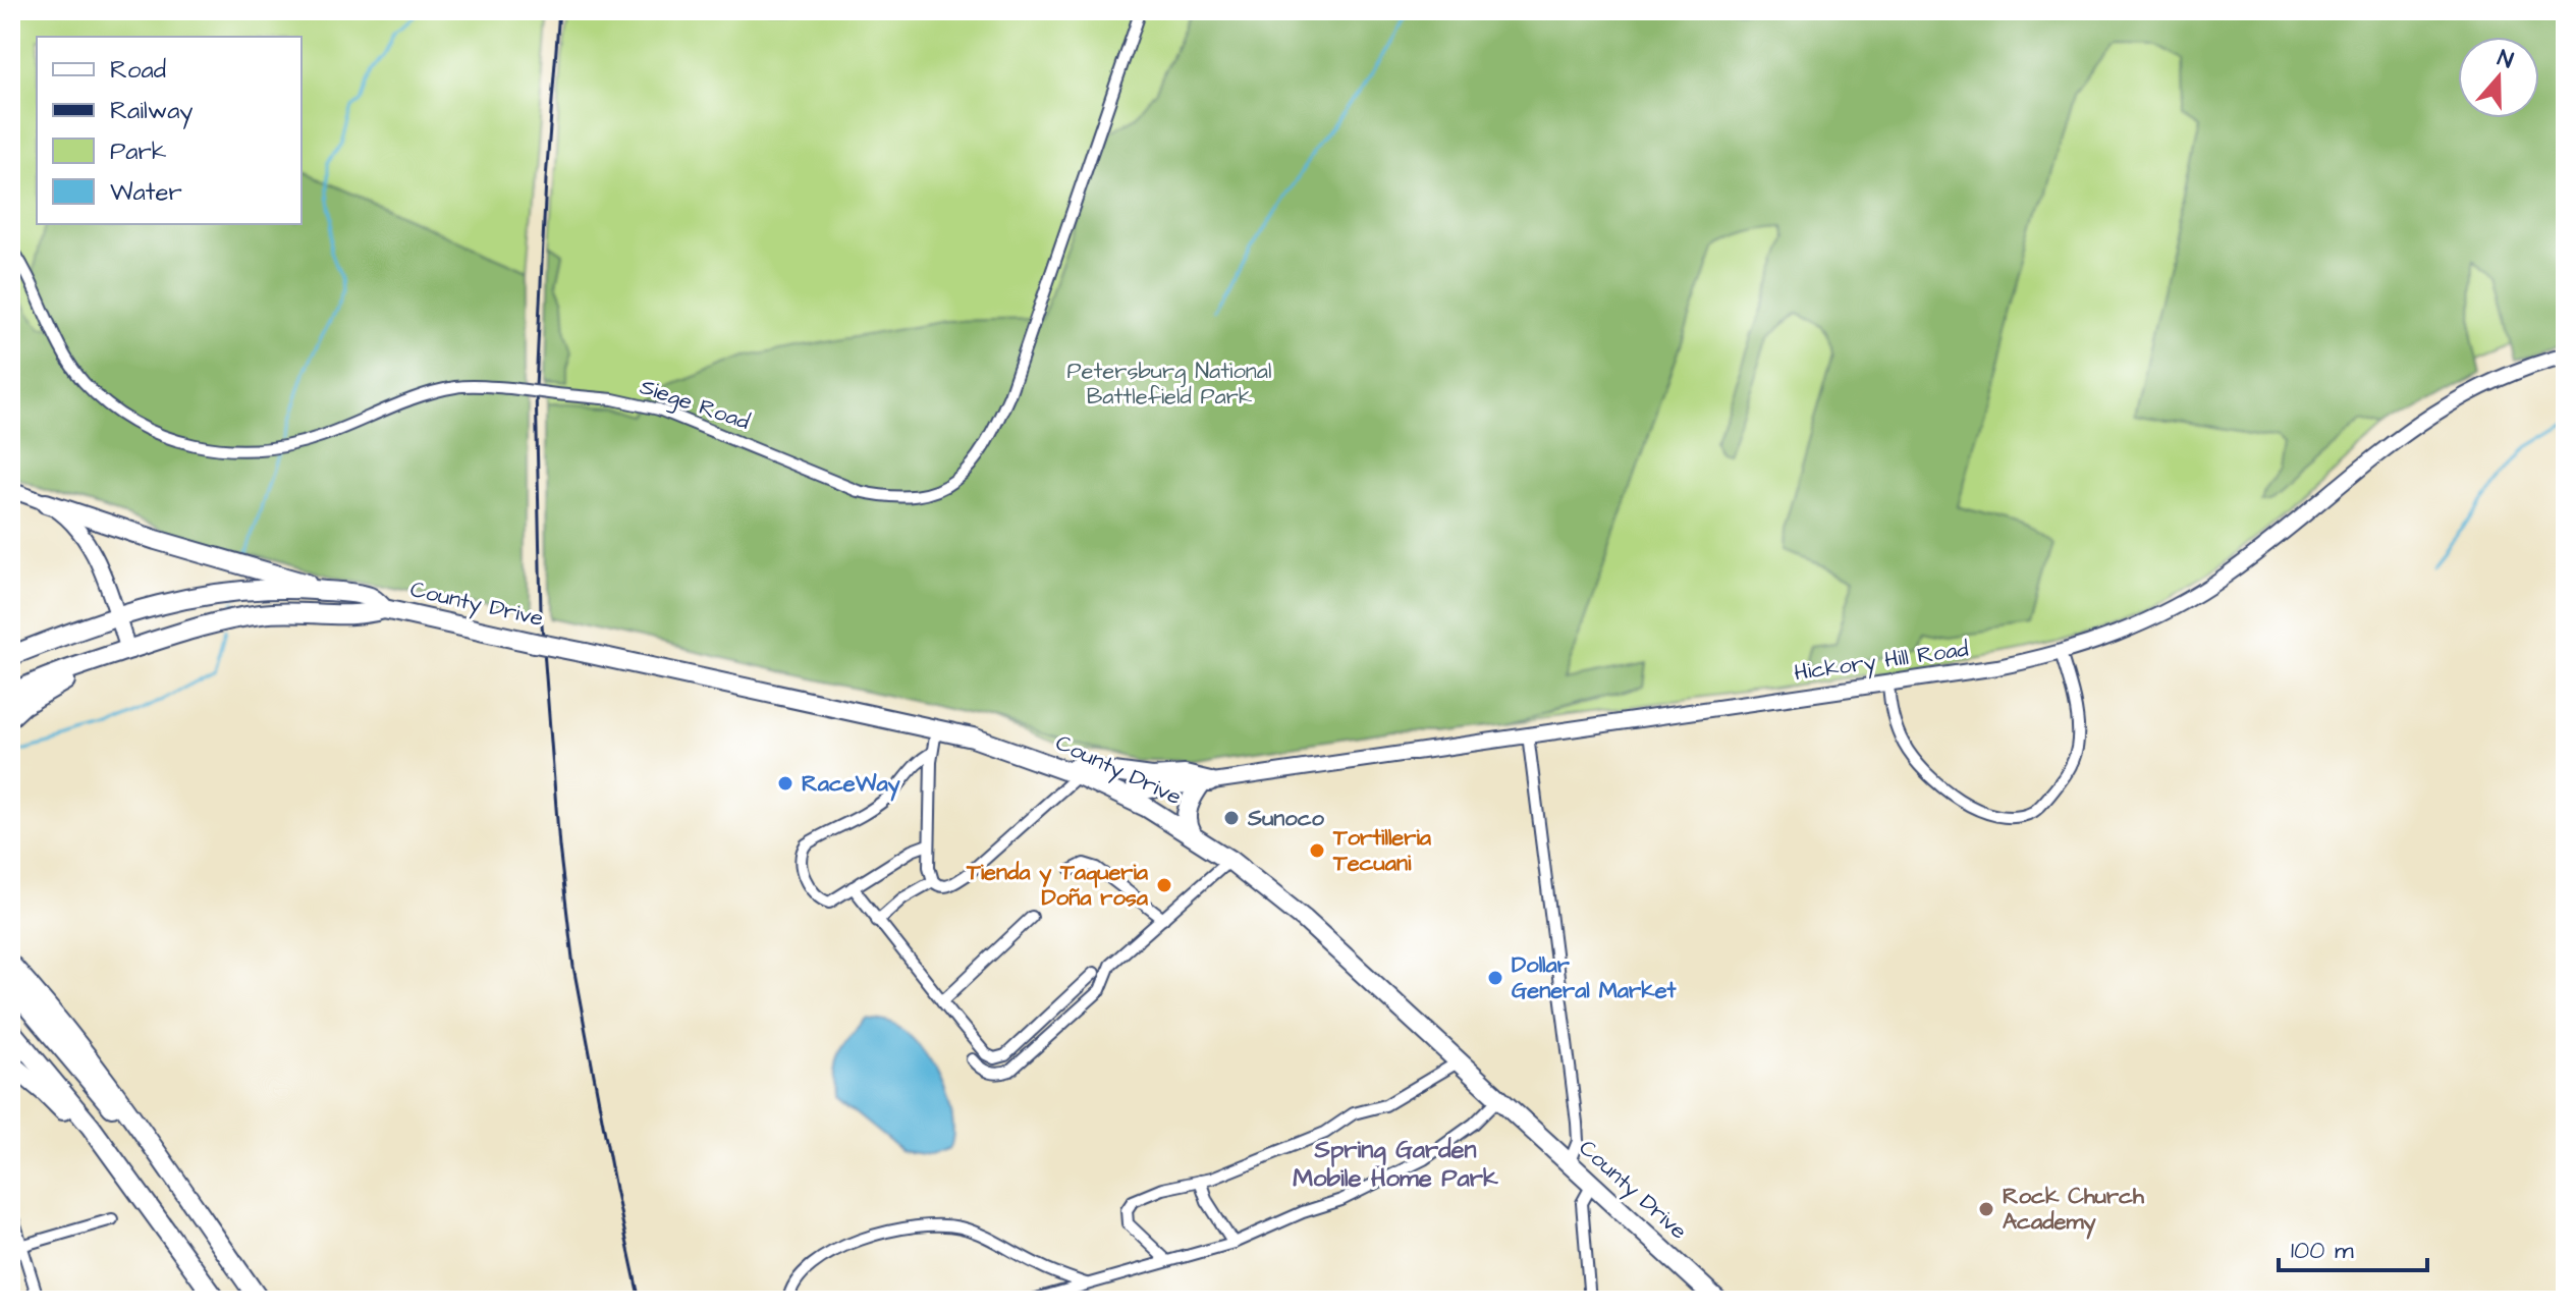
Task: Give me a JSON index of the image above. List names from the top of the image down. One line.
{"streets":{"highway":["County Drive"],"street":["Siege Road","Hickory Hill Road"]},"crossings":[["County Drive","Hickory Hill Road"]],"districts":["Spring Garden Mobile Home Park"],"parks":["Petersburg National Battlefield Park"],"places":["RaceWay","Sunoco","Tortilleria Tecuani","Tienda y Taqueria Doña rosa","Dollar General Market","Rock Church Academy"],"legend":["Road","Railway","Park","Water"],"scale_bar":"100 m","north":"top"}
